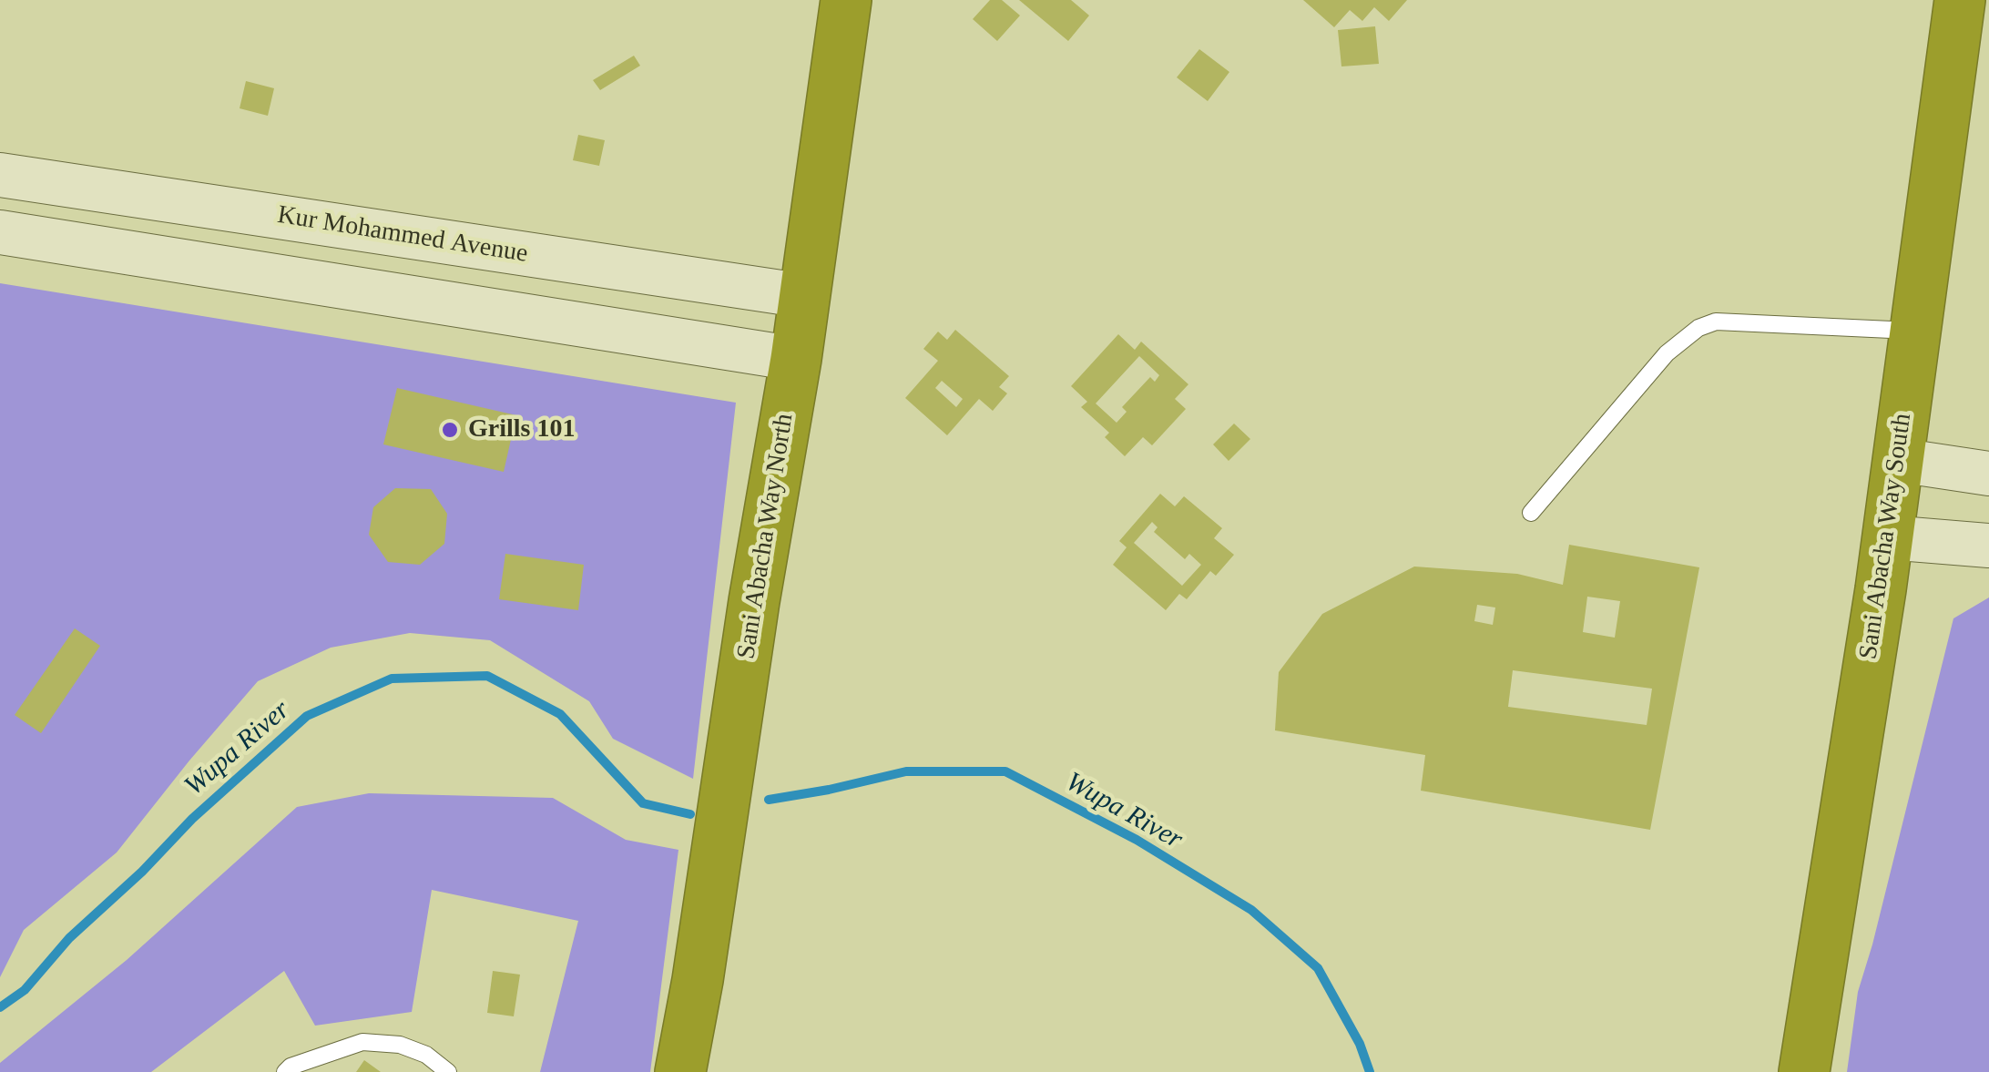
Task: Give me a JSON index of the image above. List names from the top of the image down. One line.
{"streets":{"highway":["Sani Abacha Way North","Sani Abacha Way South"],"street":["Kur Mohammed Avenue"]},"crossings":[["Kur Mohammed Avenue","Sani Abacha Way North"]],"water":["Wupa River"],"places":["Grills 101"]}
